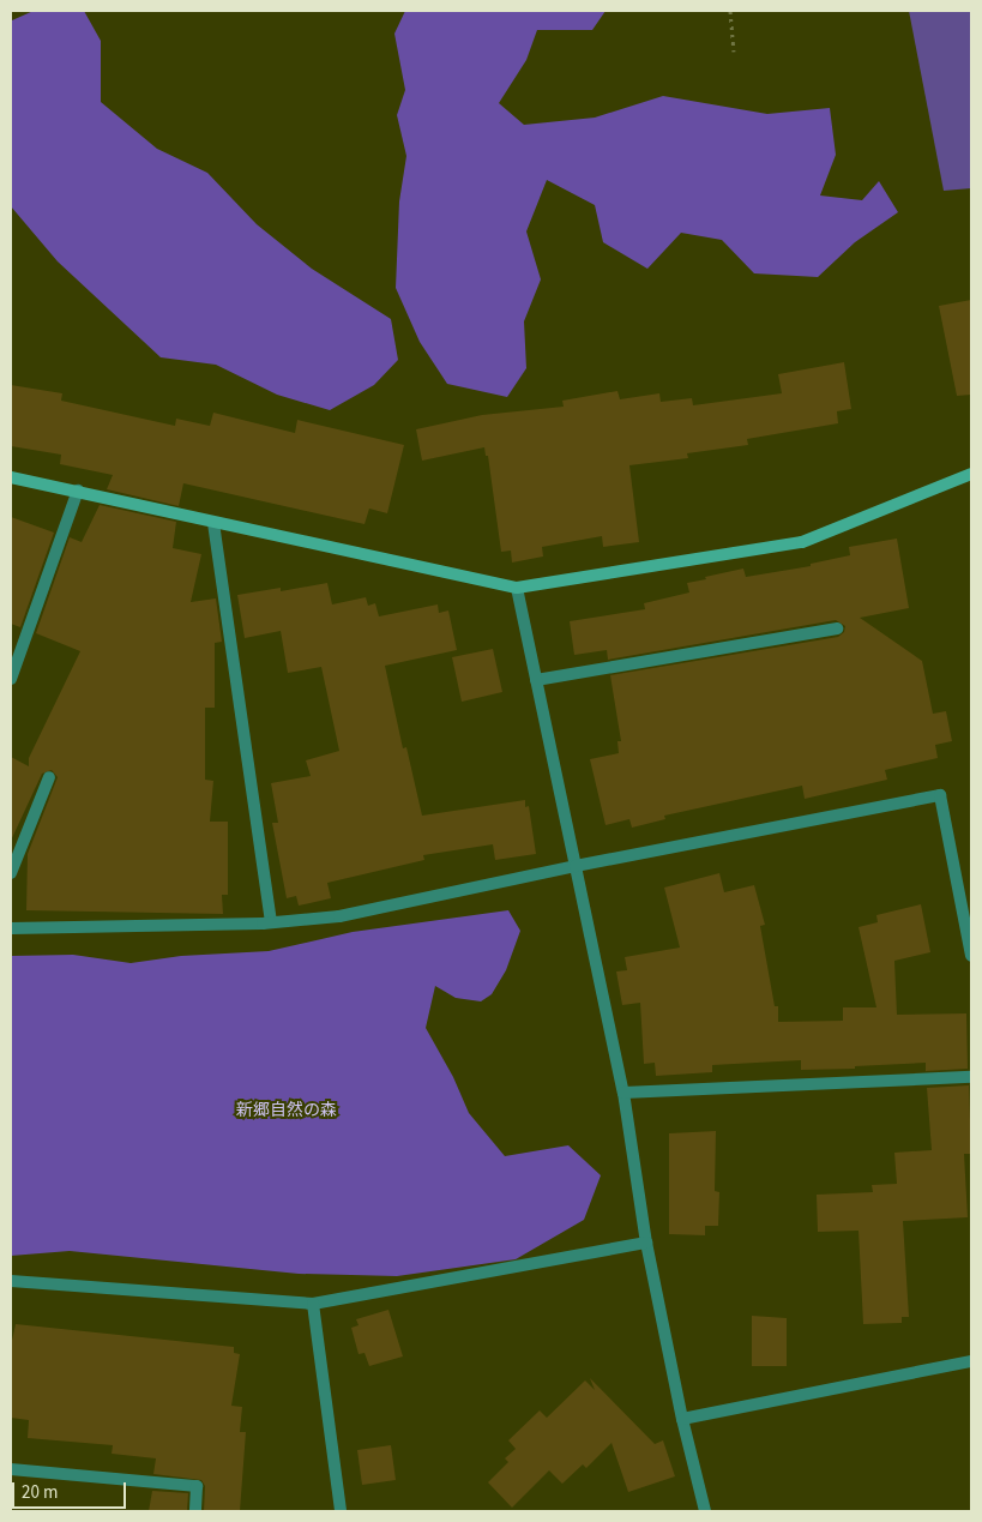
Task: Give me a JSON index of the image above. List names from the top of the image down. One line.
{"parks":["新郷自然の森"],"scale_bar":"20 m"}
